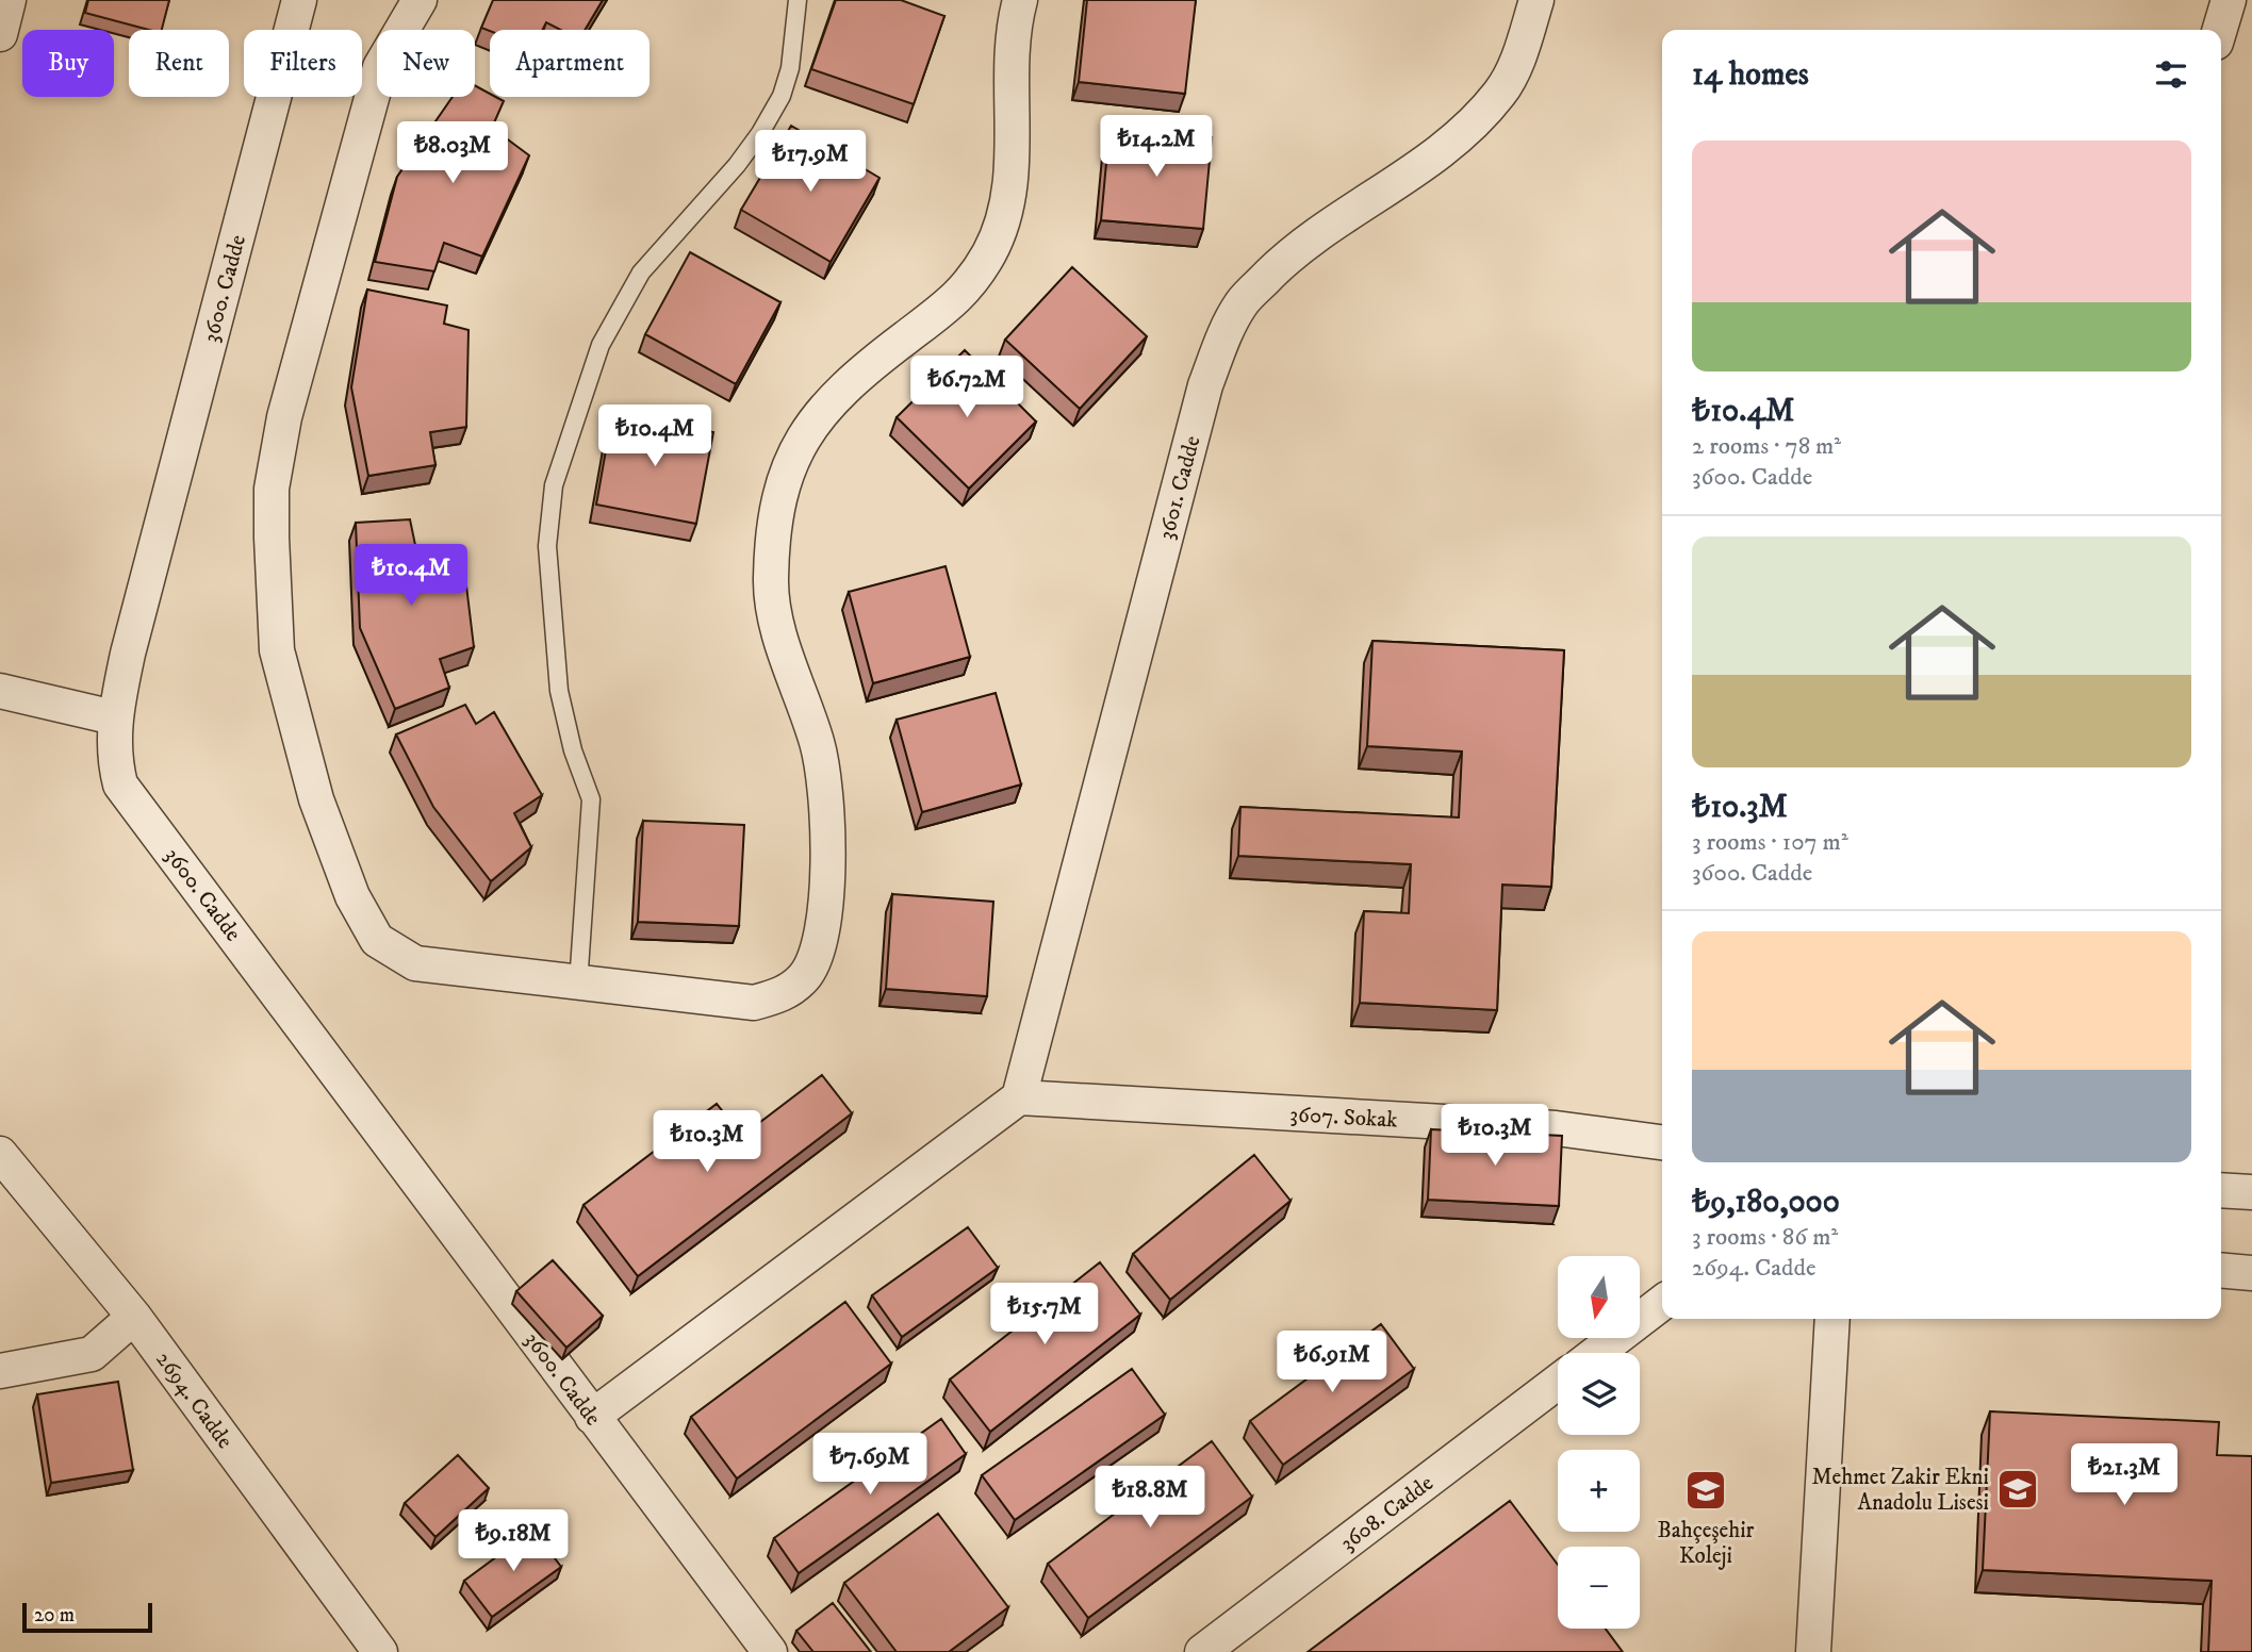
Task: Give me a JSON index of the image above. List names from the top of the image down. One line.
{"streets":{"street":["3600. Cadde","3601. Cadde","3607. Sokak","2694. Cadde","3608. Cadde"]},"crossings":[["3601. Cadde","3607. Sokak"]],"places":{"school or university":["Mehmet Zakir Ekni Anadolu Lisesi","Bahçeşehir Koleji"]},"scale_bar":"20 m","north":"bottom","page":{"chip":["Buy","Rent","Filters","New","Apartment"],"heading":"14 homes","price":["₺14.2M","₺8.03M","₺17.9M","₺6.72M","₺10.4M","₺10.4M","₺10.3M","₺10.3M","₺15.7M","₺6.91M","₺7.69M","₺21.3M","₺18.8M","₺9.18M"],"list":[{"name":"₺10.4M","note":"2 rooms · 78 m² · 3600. Cadde"},{"name":"₺10.3M","note":"3 rooms · 107 m² · 3600. Cadde"},{"name":"₺9,180,000","note":"3 rooms · 86 m² · 2694. Cadde"}],"map_buttons":["+","−"],"scale":"20 m"}}
